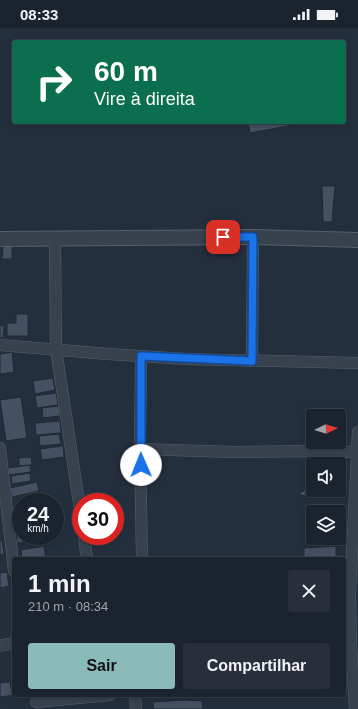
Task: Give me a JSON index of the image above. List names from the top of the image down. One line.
{"north":"right","page":{"status":"08:33","turn":["60 m","Vire à direita"],"speed":"24 km/h","limit":"30","heading":["1 min","210 m · 08:34"],"buttons":["Sair","Compartilhar"]}}
